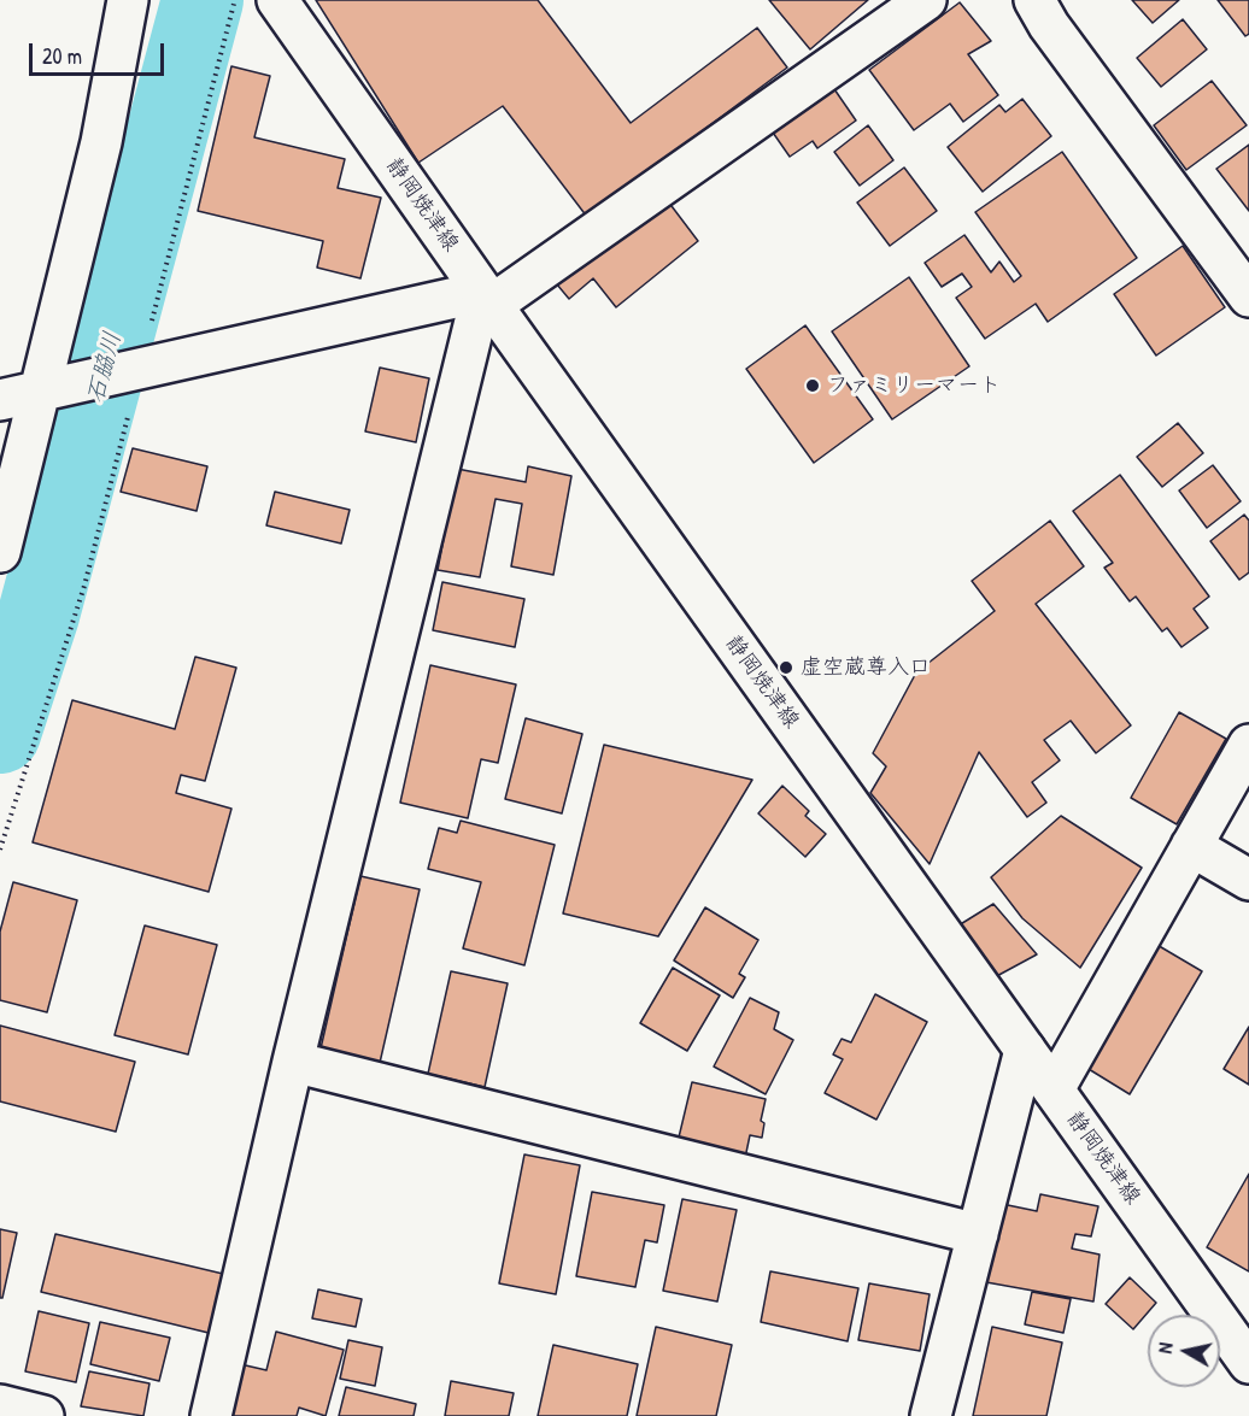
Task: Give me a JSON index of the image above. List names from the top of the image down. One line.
{"streets":{"street":["静岡焼津線"]},"water":["石脇川"],"places":["ファミリーマート","虚空蔵尊入口"],"scale_bar":"20 m","north":"left"}
